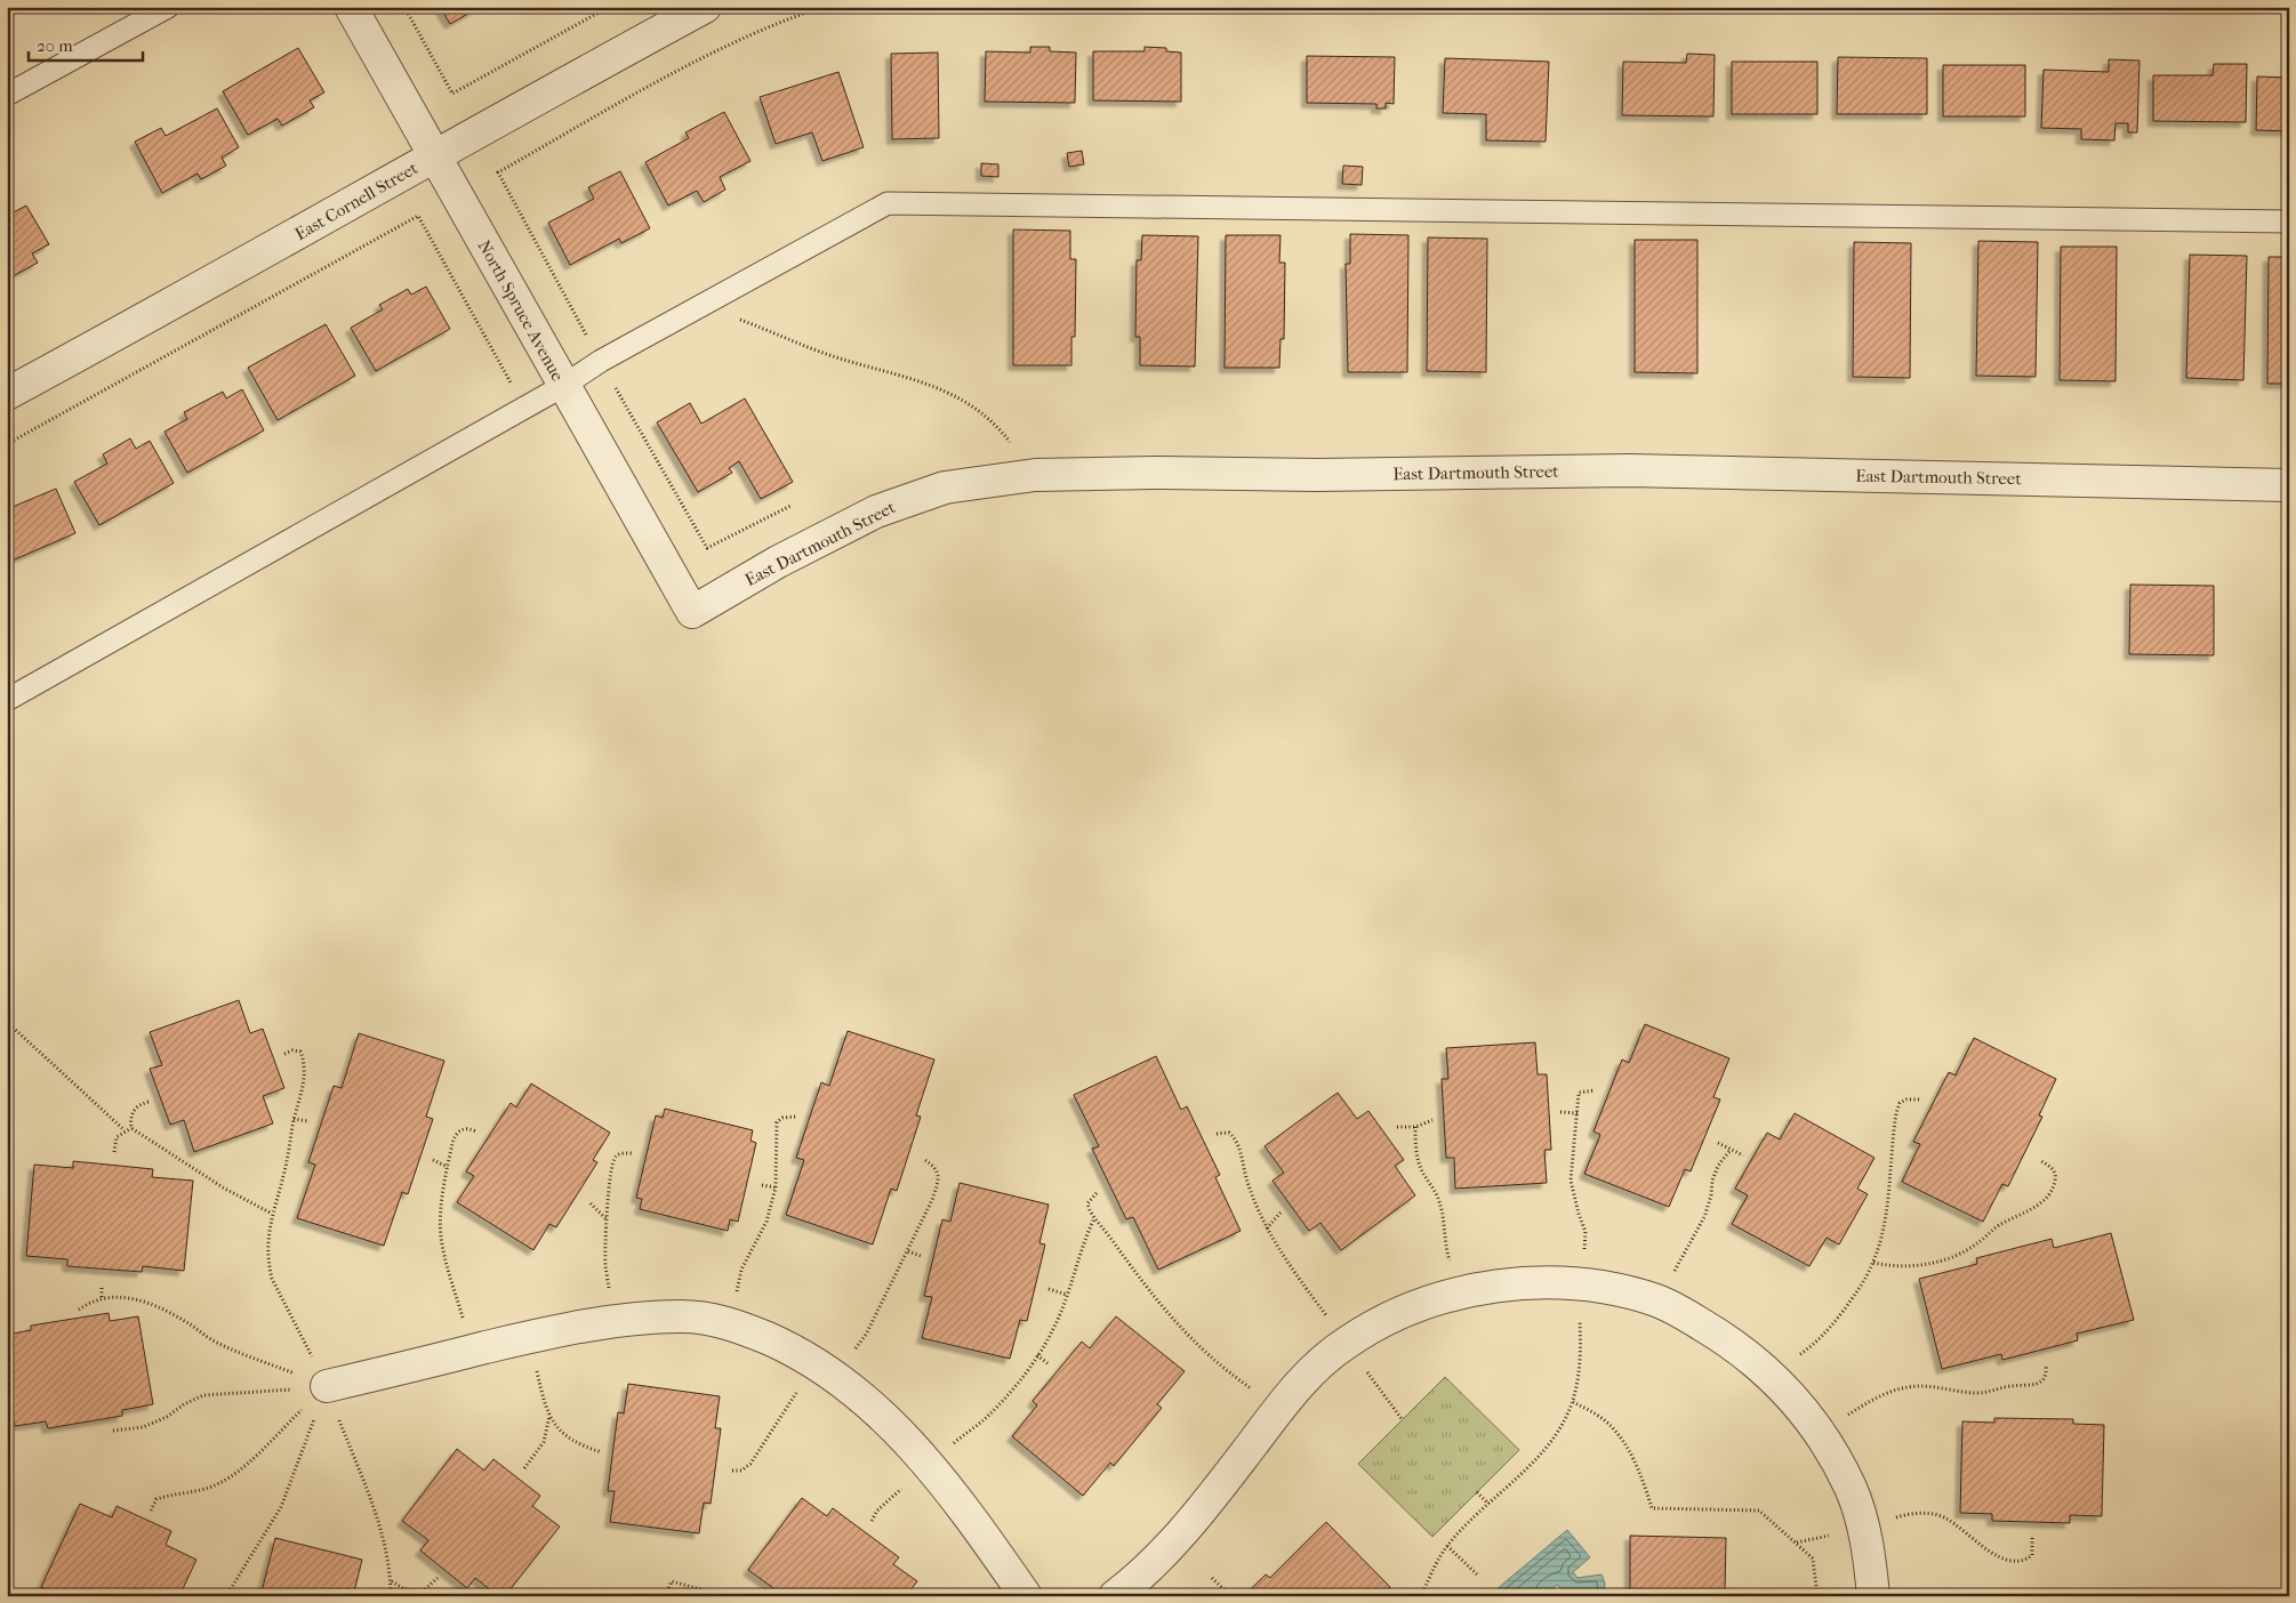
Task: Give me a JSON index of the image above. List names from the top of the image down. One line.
{"streets":{"street":["East Cornell Street","North Spruce Avenue","East Dartmouth Street"]},"crossings":[["East Cornell Street","North Spruce Avenue"],["North Spruce Avenue","East Dartmouth Street"]],"scale_bar":"20 m"}
